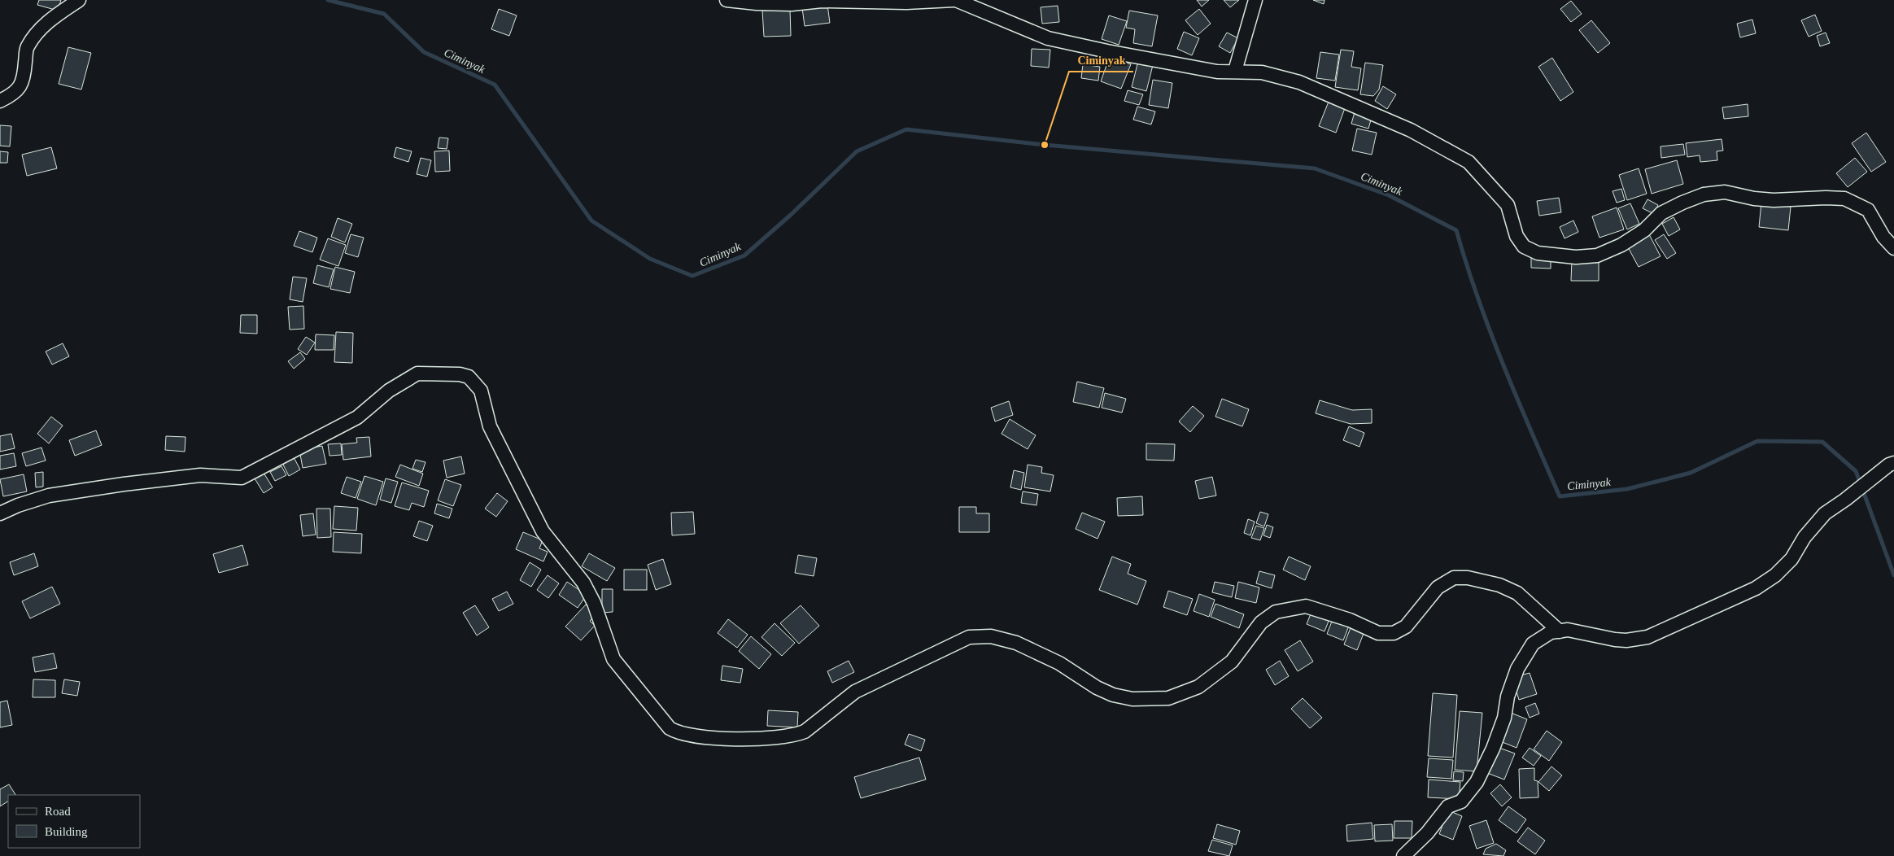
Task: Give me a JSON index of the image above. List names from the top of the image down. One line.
{"water":["Ciminyak"],"places":["Ciminyak"],"legend":["Road","Building"]}
